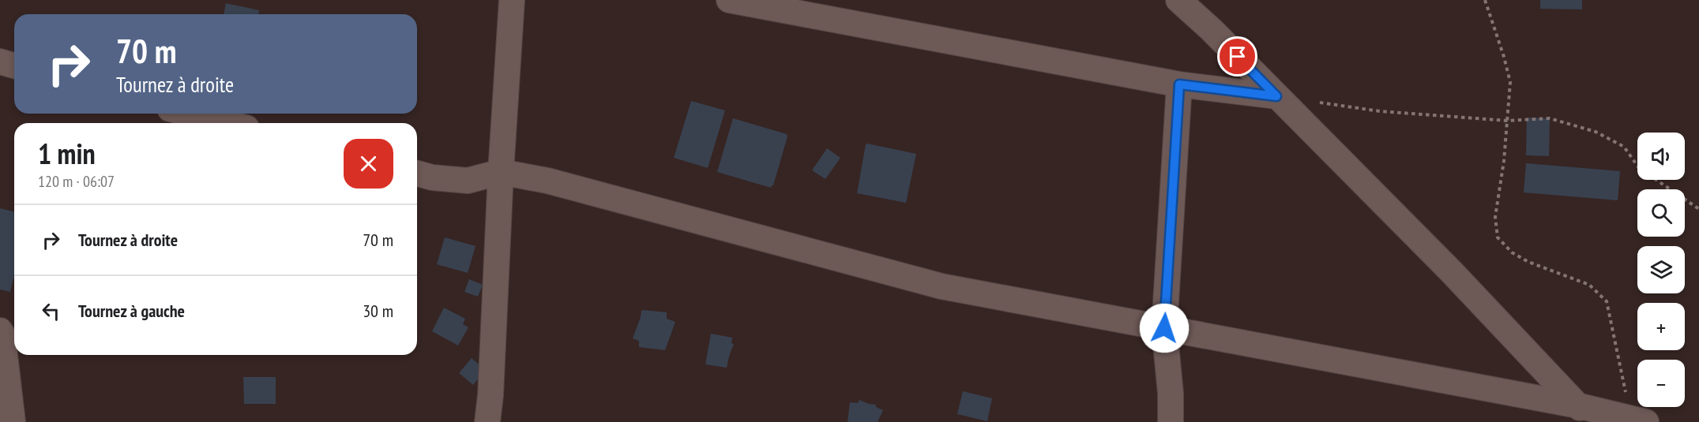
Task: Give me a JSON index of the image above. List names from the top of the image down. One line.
{"page":{"turn":["70 m","Tournez à droite"],"heading":["1 min","120 m · 06:07"],"map_buttons":["+","−"],"list":[{"name":"Tournez à droite","value":"70 m"},{"name":"Tournez à gauche","value":"30 m"}]}}
